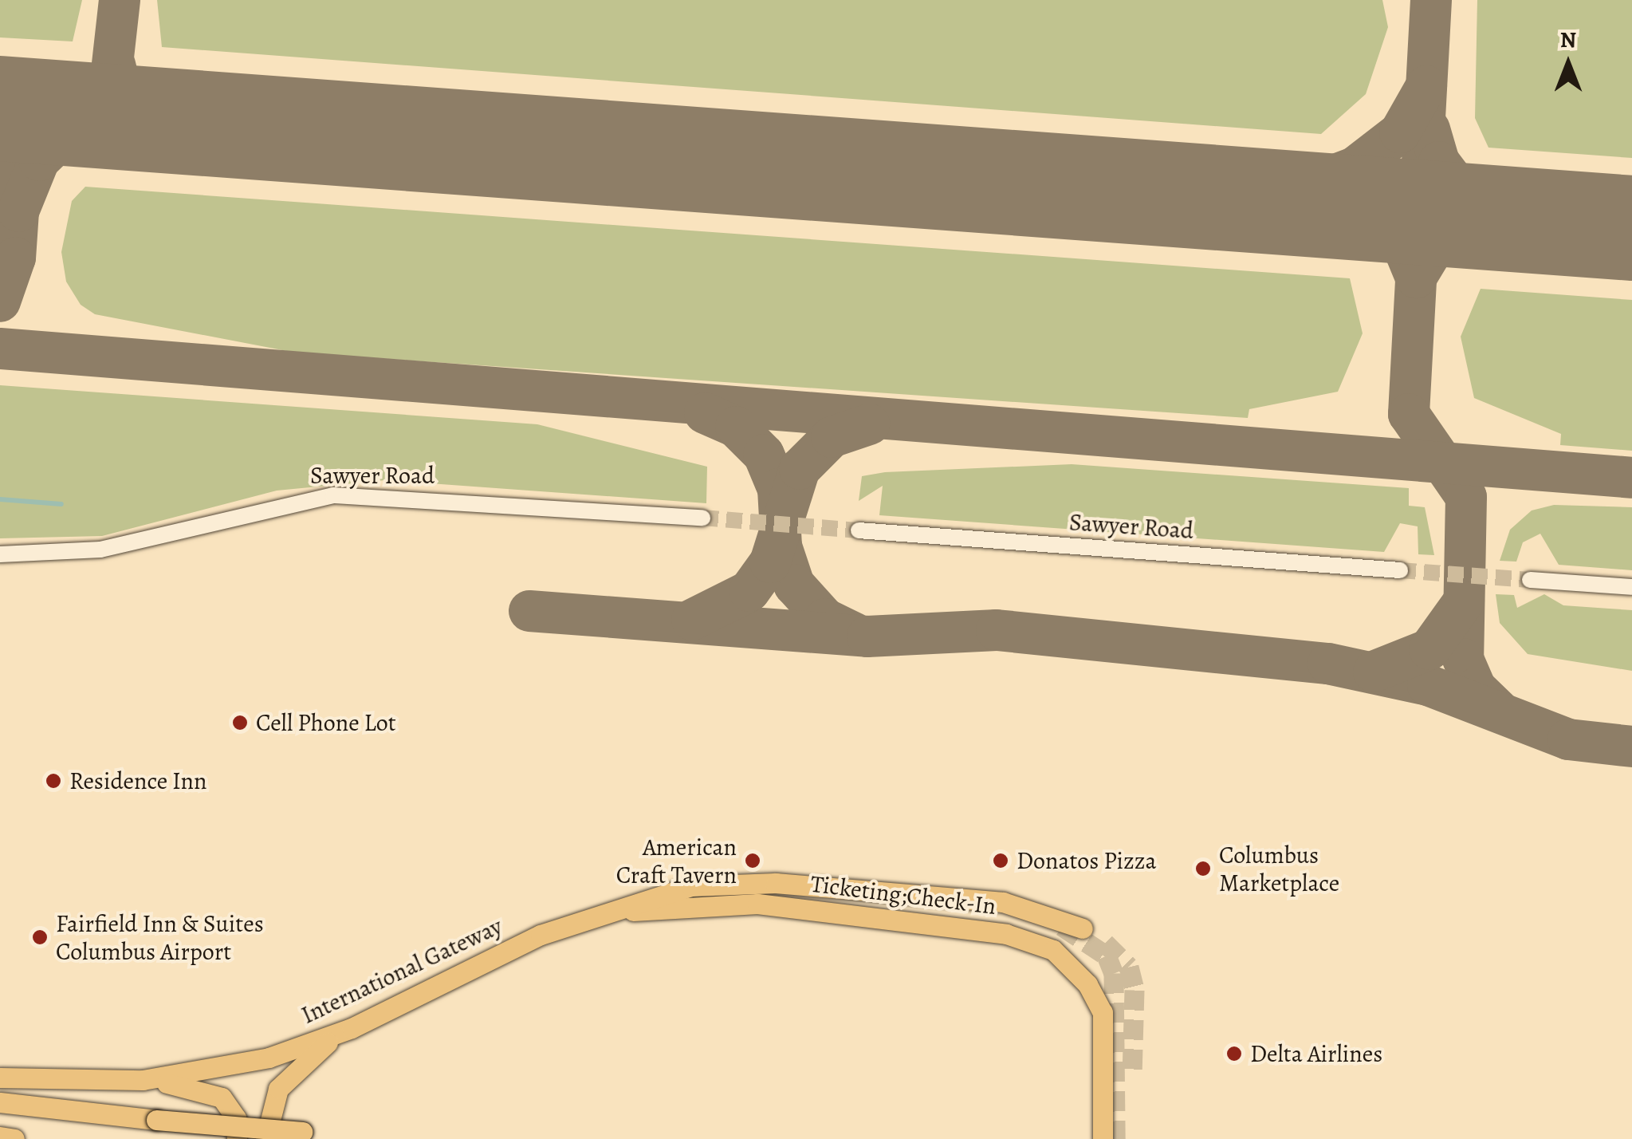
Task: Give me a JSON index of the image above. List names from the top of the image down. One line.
{"streets":{"main road":["Ticketing;Check-In","International Gateway"],"street":["Sawyer Road"]},"crossings":[["Ticketing;Check-In","International Gateway"]],"places":["Cell Phone Lot","Residence Inn","American Craft Tavern","Donatos Pizza","Columbus Marketplace","Fairfield Inn & Suites Columbus Airport","Delta Airlines"],"north":"top"}
